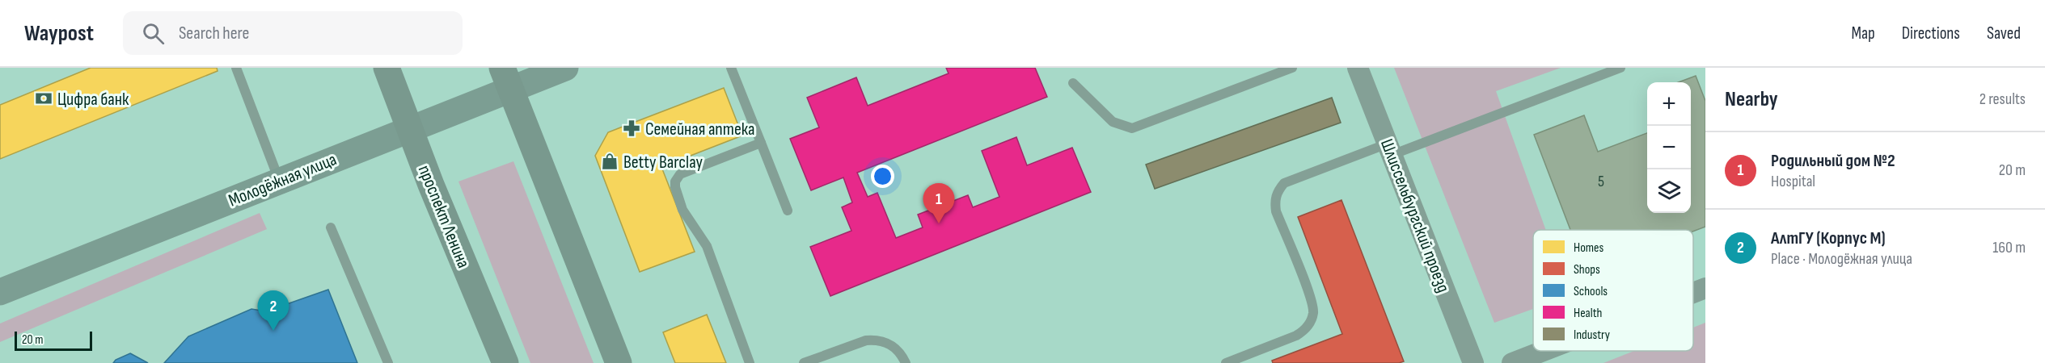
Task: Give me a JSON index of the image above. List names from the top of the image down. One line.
{"streets":{"main road":["проспект Ленина"],"street":["Молодёжная улица","Шлиссельбургский проезд"]},"crossings":[["Молодёжная улица","проспект Ленина"]],"places":{"bank":["Цифра банк"],"pharmacy":["Семейная аптека"],"shop":["Betty Barclay"]},"house_numbers":["5"],"legend":["Homes","Shops","Schools","Health","Industry"],"scale_bar":"20 m","page":{"header":"Waypost","search":"Search here","nav":["Map","Directions","Saved"],"heading":["Nearby","2 results"],"map_buttons":["+","−"],"list":[{"mark":"1","name":"Родильный дом №2","note":"Hospital","value":"20 m"},{"mark":"2","name":"АлтГУ (Корпус М)","note":"Place · Молодёжная улица","value":"160 m"}],"pins":["1","2"],"scale":"20 m"}}
